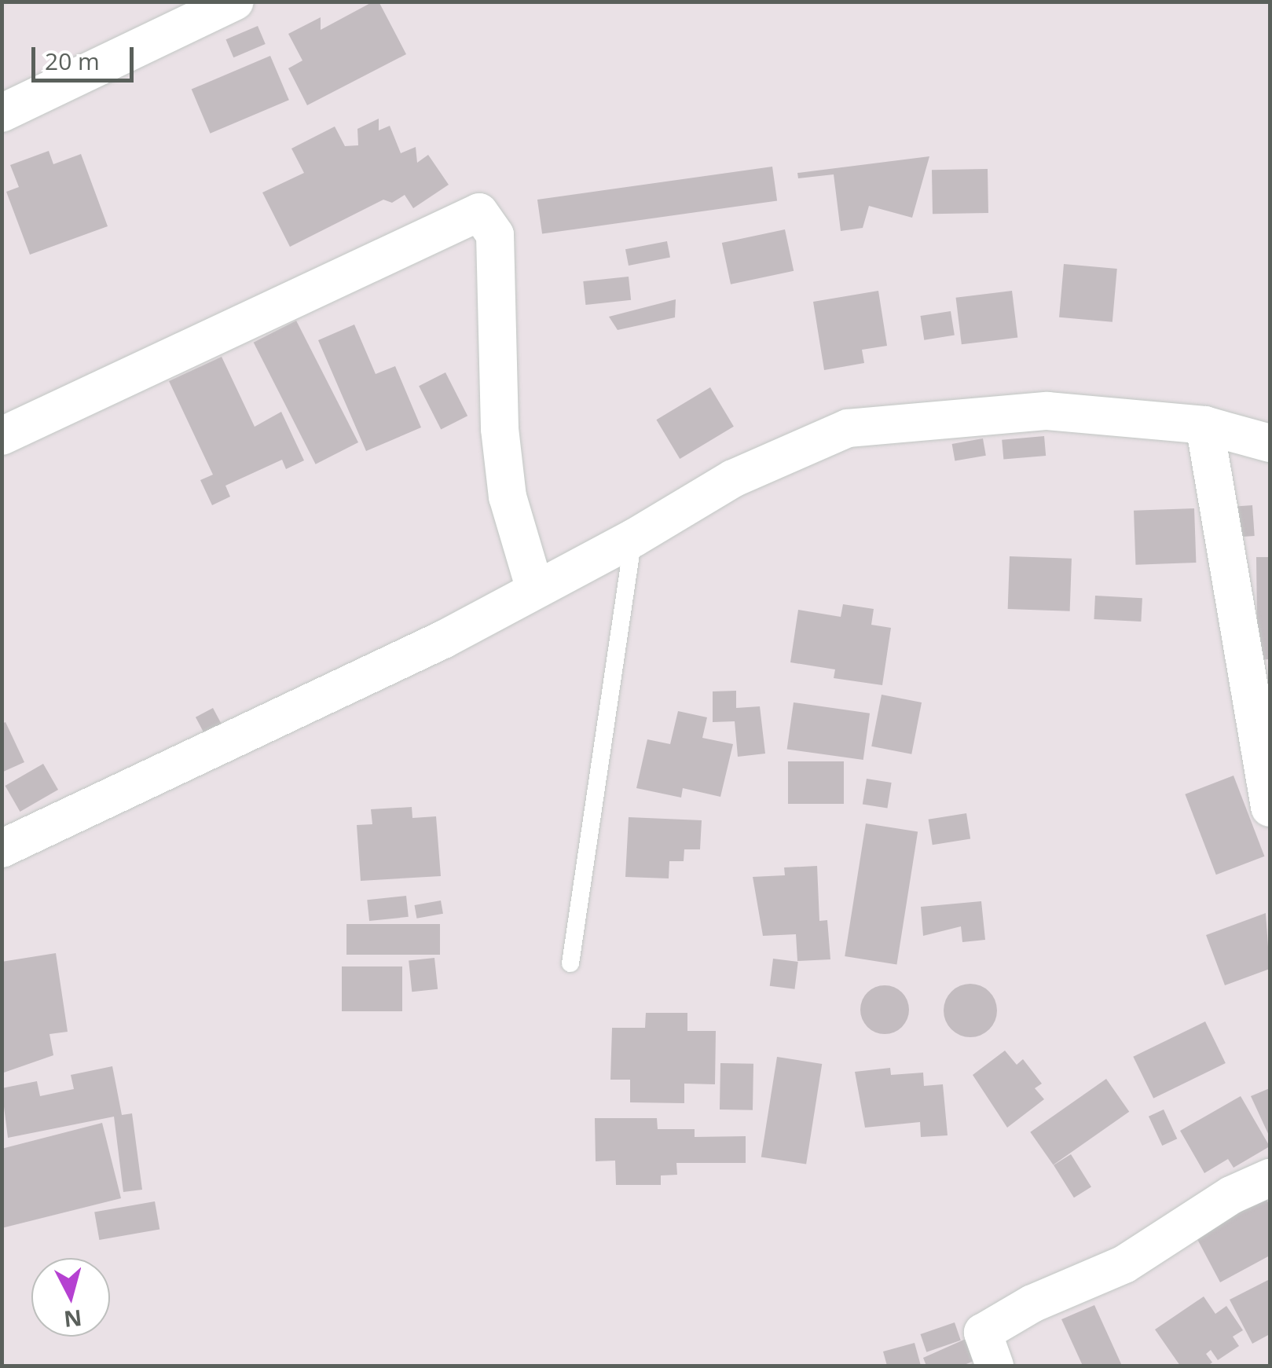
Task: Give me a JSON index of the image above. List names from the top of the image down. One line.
{"scale_bar":"20 m","north":"bottom"}
